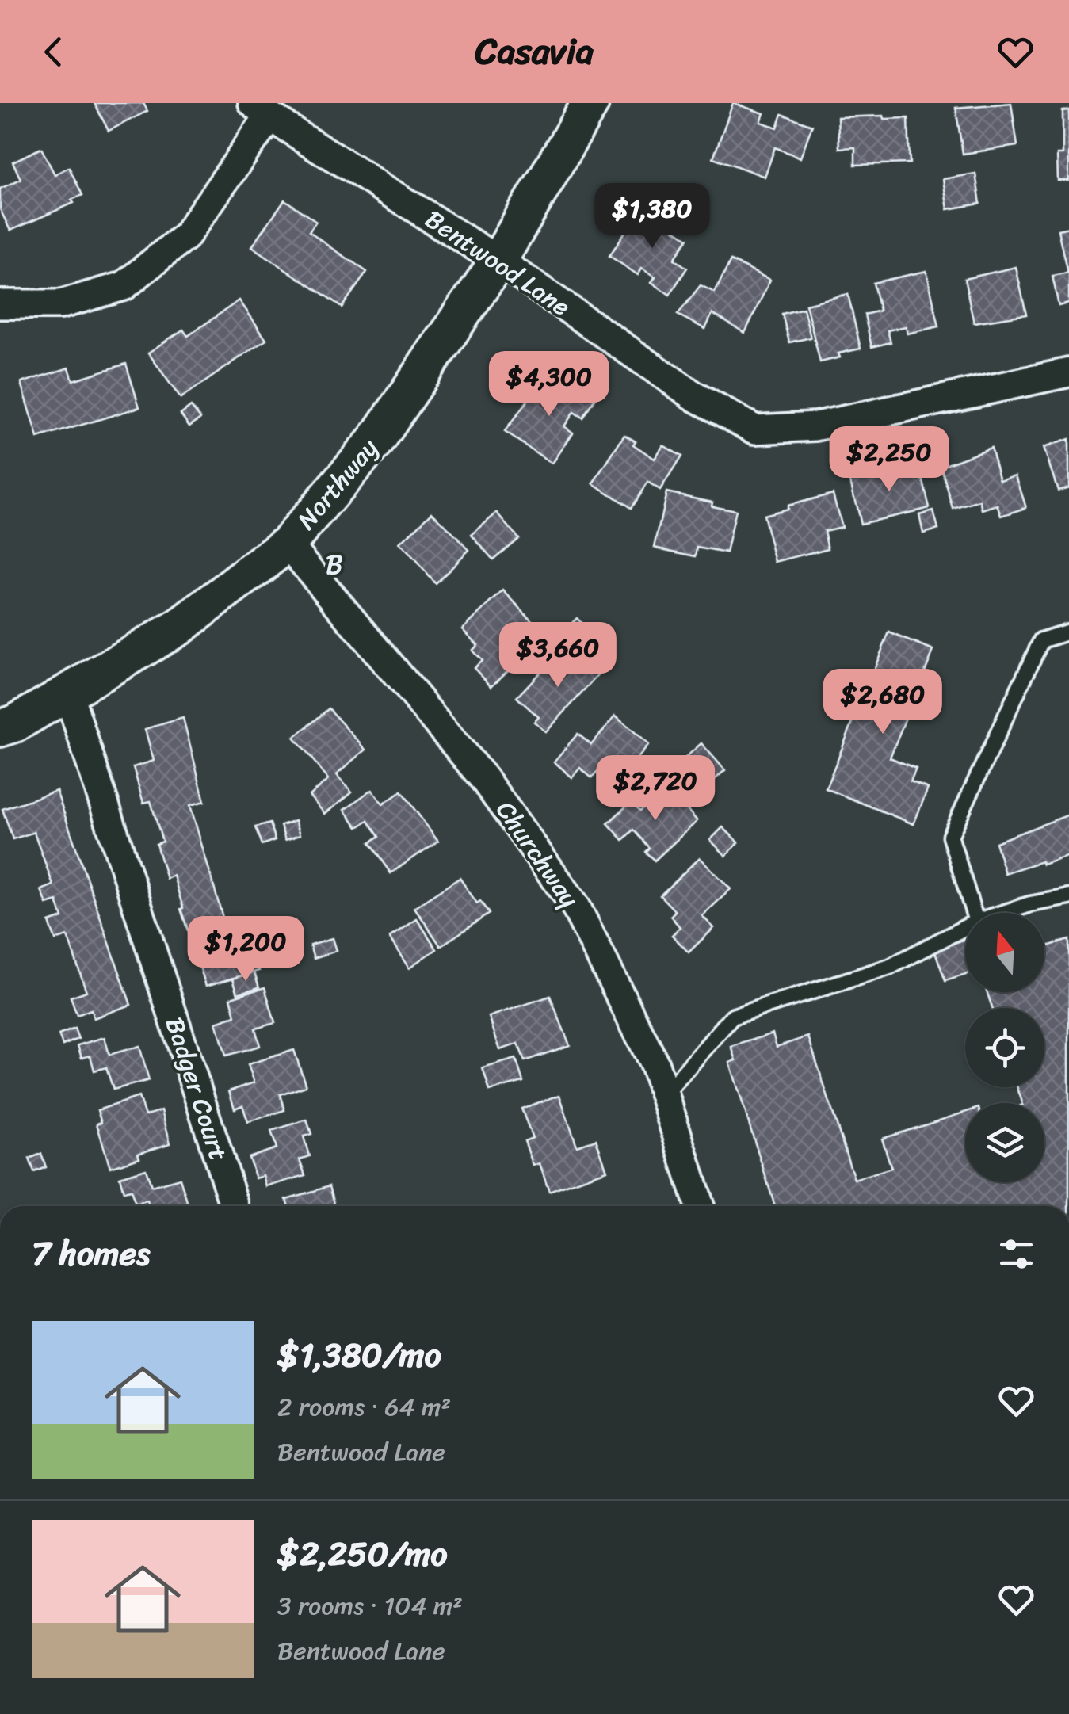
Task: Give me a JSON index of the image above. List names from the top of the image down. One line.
{"streets":{"street":["Bentwood Lane","Northway","Churchway","Badger Court"]},"crossings":[["Bentwood Lane","Northway"],["Northway","Churchway"],["Northway","Badger Court"]],"districts":["B"],"north":"top","page":{"header":"Casavia","price":["$1,380","$4,300","$2,250","$3,660","$2,680","$2,720","$1,200"],"heading":"7 homes","list":[{"name":"$1,380/mo","note":"2 rooms · 64 m² · Bentwood Lane"},{"name":"$2,250/mo","note":"3 rooms · 104 m² · Bentwood Lane"}]}}
